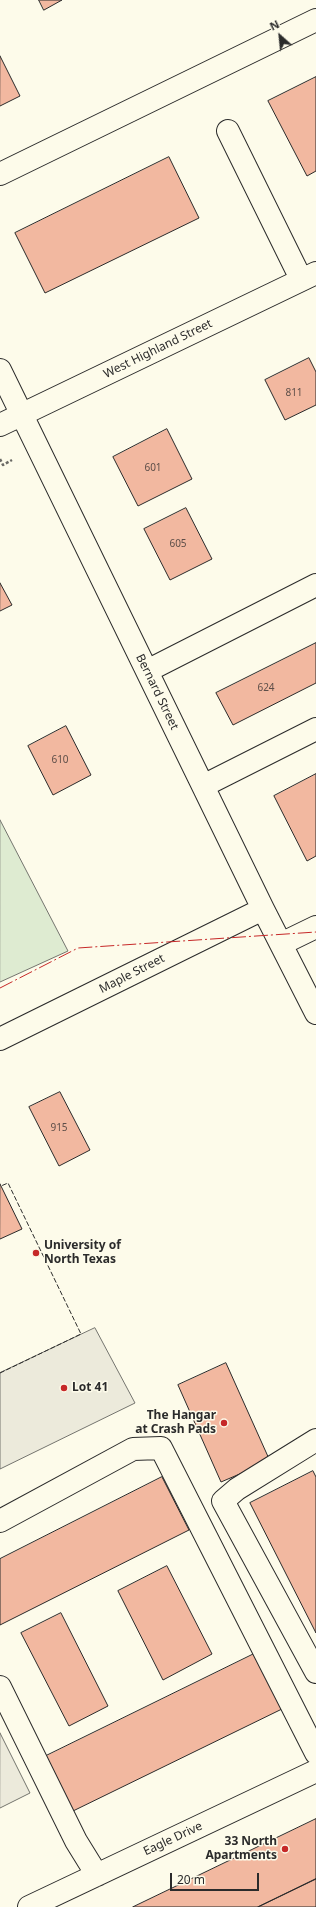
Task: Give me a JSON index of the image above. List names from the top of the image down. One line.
{"streets":{"street":["West Highland Street","Bernard Street","Maple Street","Eagle Drive"]},"crossings":[["West Highland Street","Bernard Street"],["Bernard Street","Maple Street"]],"places":["University of North Texas","Lot 41","The Hangar at Crash Pads","33 North Apartments"],"house_numbers":["811","601","605","624","610","915"],"scale_bar":"20 m","north":"top left"}
